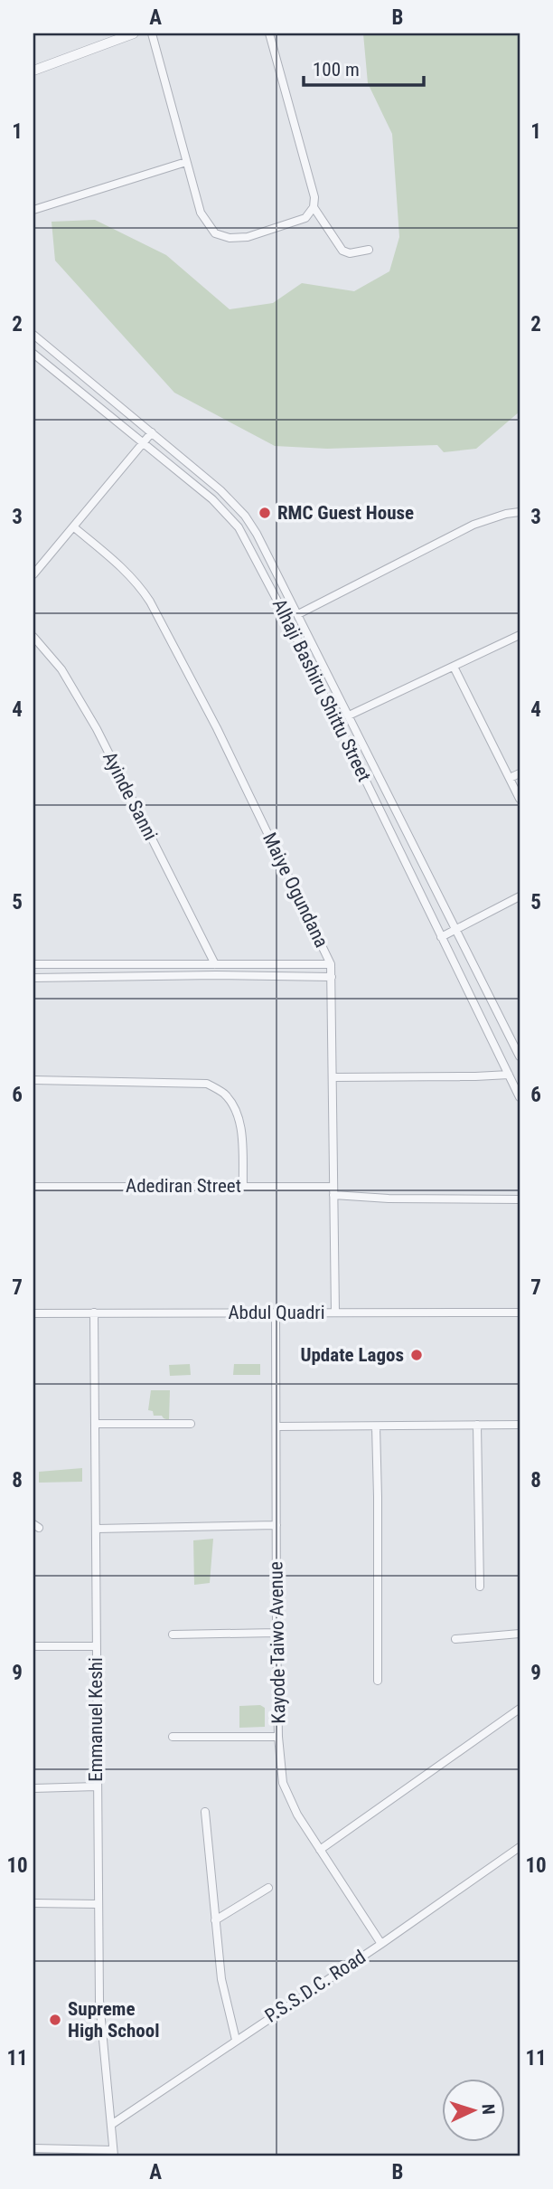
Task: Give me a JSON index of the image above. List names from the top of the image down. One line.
{"streets":{"street":["Alhaji Bashiru Shittu Street","Ayinde Sanni","Maiye Ogundana","Adediran Street","Abdul Quadri","Kayode Taiwo Avenue","Emmanuel Keshi","P.S.S.D.C. Road"]},"crossings":[["Maiye Ogundana","Adediran Street"],["Maiye Ogundana","Abdul Quadri"],["Abdul Quadri","Kayode Taiwo Avenue"],["Abdul Quadri","Emmanuel Keshi"],["Kayode Taiwo Avenue","P.S.S.D.C. Road"],["Emmanuel Keshi","P.S.S.D.C. Road"]],"places":["RMC Guest House","Update Lagos","Supreme High School"],"scale_bar":"100 m","north":"right","grid":{"columns":["A","B"],"rows":["1","2","3","4","5","6","7","8","9","10","11"]}}
